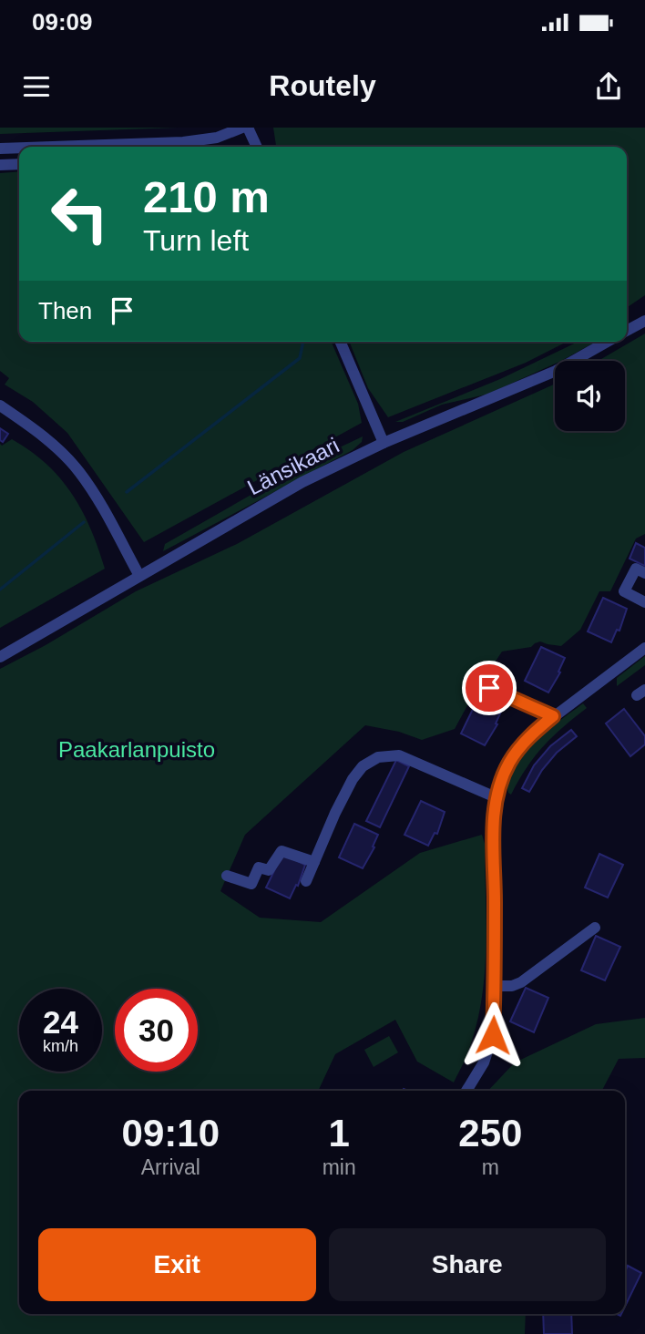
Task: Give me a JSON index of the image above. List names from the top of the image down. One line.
{"streets":{"street":["Länsikaari"]},"parks":["Paakarlanpuisto"],"page":{"status":"09:09","header":"Routely","turn":["210 m","Turn left"],"then":"Then","speed":"24 km/h","limit":"30","eta":["09:10","Arrival","1","min","250","m"],"buttons":["Exit","Share"]}}
